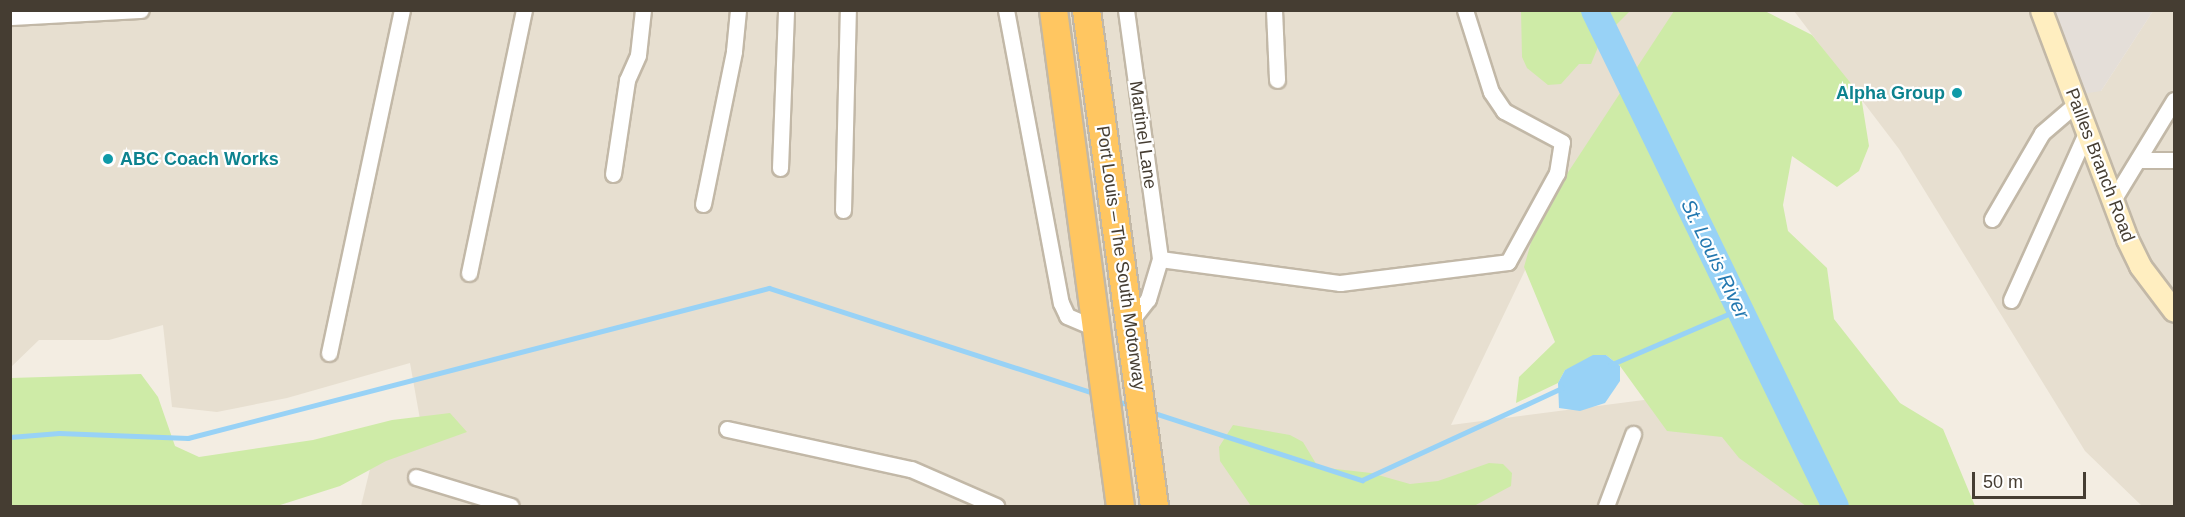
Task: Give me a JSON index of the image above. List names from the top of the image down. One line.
{"streets":{"highway":["Port Louis – The South Motorway"],"main road":["Pailles Branch Road"],"street":["Martinel Lane"]},"water":["St. Louis River"],"places":["Alpha Group","ABC Coach Works"],"scale_bar":"50 m"}
